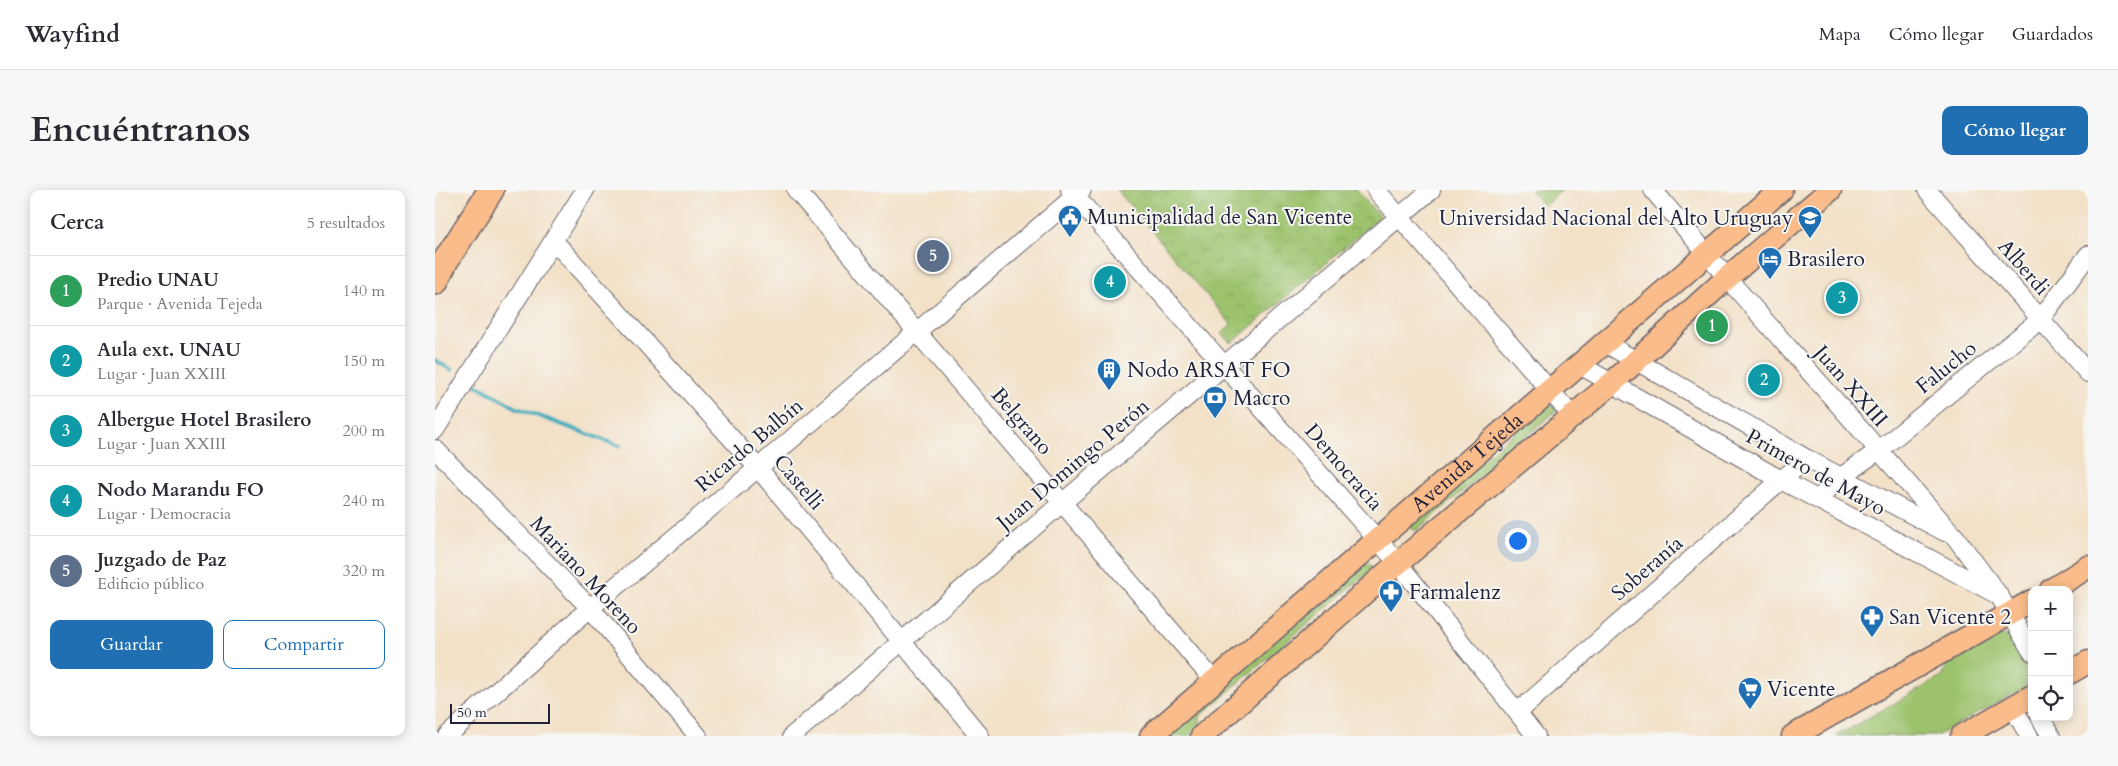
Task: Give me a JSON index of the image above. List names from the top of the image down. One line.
{"streets":{"main road":["Avenida Tejeda"],"street":["Alberdi","Falucho","Juan XXIII","Belgrano","Ricardo Balbín","Juan Domingo Perón","Democracia","Primero de Mayo","Castelli","Soberanía","Mariano Moreno"]},"crossings":[["Alberdi","Falucho"],["Falucho","Juan XXIII"],["Falucho","Primero de Mayo"],["Juan XXIII","Avenida Tejeda"],["Juan XXIII","Primero de Mayo"],["Belgrano","Ricardo Balbín"],["Belgrano","Avenida Tejeda"],["Belgrano","Juan Domingo Perón"],["Ricardo Balbín","Democracia"],["Ricardo Balbín","Castelli"],["Ricardo Balbín","Mariano Moreno"],["Avenida Tejeda","Democracia"],["Avenida Tejeda","Primero de Mayo"],["Juan Domingo Perón","Democracia"],["Juan Domingo Perón","Castelli"],["Democracia","Soberanía"],["Primero de Mayo","Soberanía"]],"places":{"public building":["Municipalidad de San Vicente"],"school or university":["Universidad Nacional del Alto Uruguay"],"hotel":["Brasilero"],"building":["Nodo ARSAT FO"],"bank":["Macro"],"pharmacy":["Farmalenz","San Vicente 2"],"supermarket":["Vicente"]},"scale_bar":"50 m","page":{"header":"Wayfind","nav":["Mapa","Cómo llegar","Guardados"],"title":"Encuéntranos","buttons":["Cómo llegar",["Guardar","Compartir"]],"heading":["Cerca","5 resultados"],"pins":["5","4","3","1","2"],"list":[{"mark":"1","name":"Predio UNAU","note":"Parque · Avenida Tejeda","value":"140 m"},{"mark":"2","name":"Aula ext. UNAU","note":"Lugar · Juan XXIII","value":"150 m"},{"mark":"3","name":"Albergue Hotel Brasilero","note":"Lugar · Juan XXIII","value":"200 m"},{"mark":"4","name":"Nodo Marandu FO","note":"Lugar · Democracia","value":"240 m"},{"mark":"5","name":"Juzgado de Paz","note":"Edificio público","value":"320 m"}],"map_buttons":["+","−"],"scale":"50 m"}}
